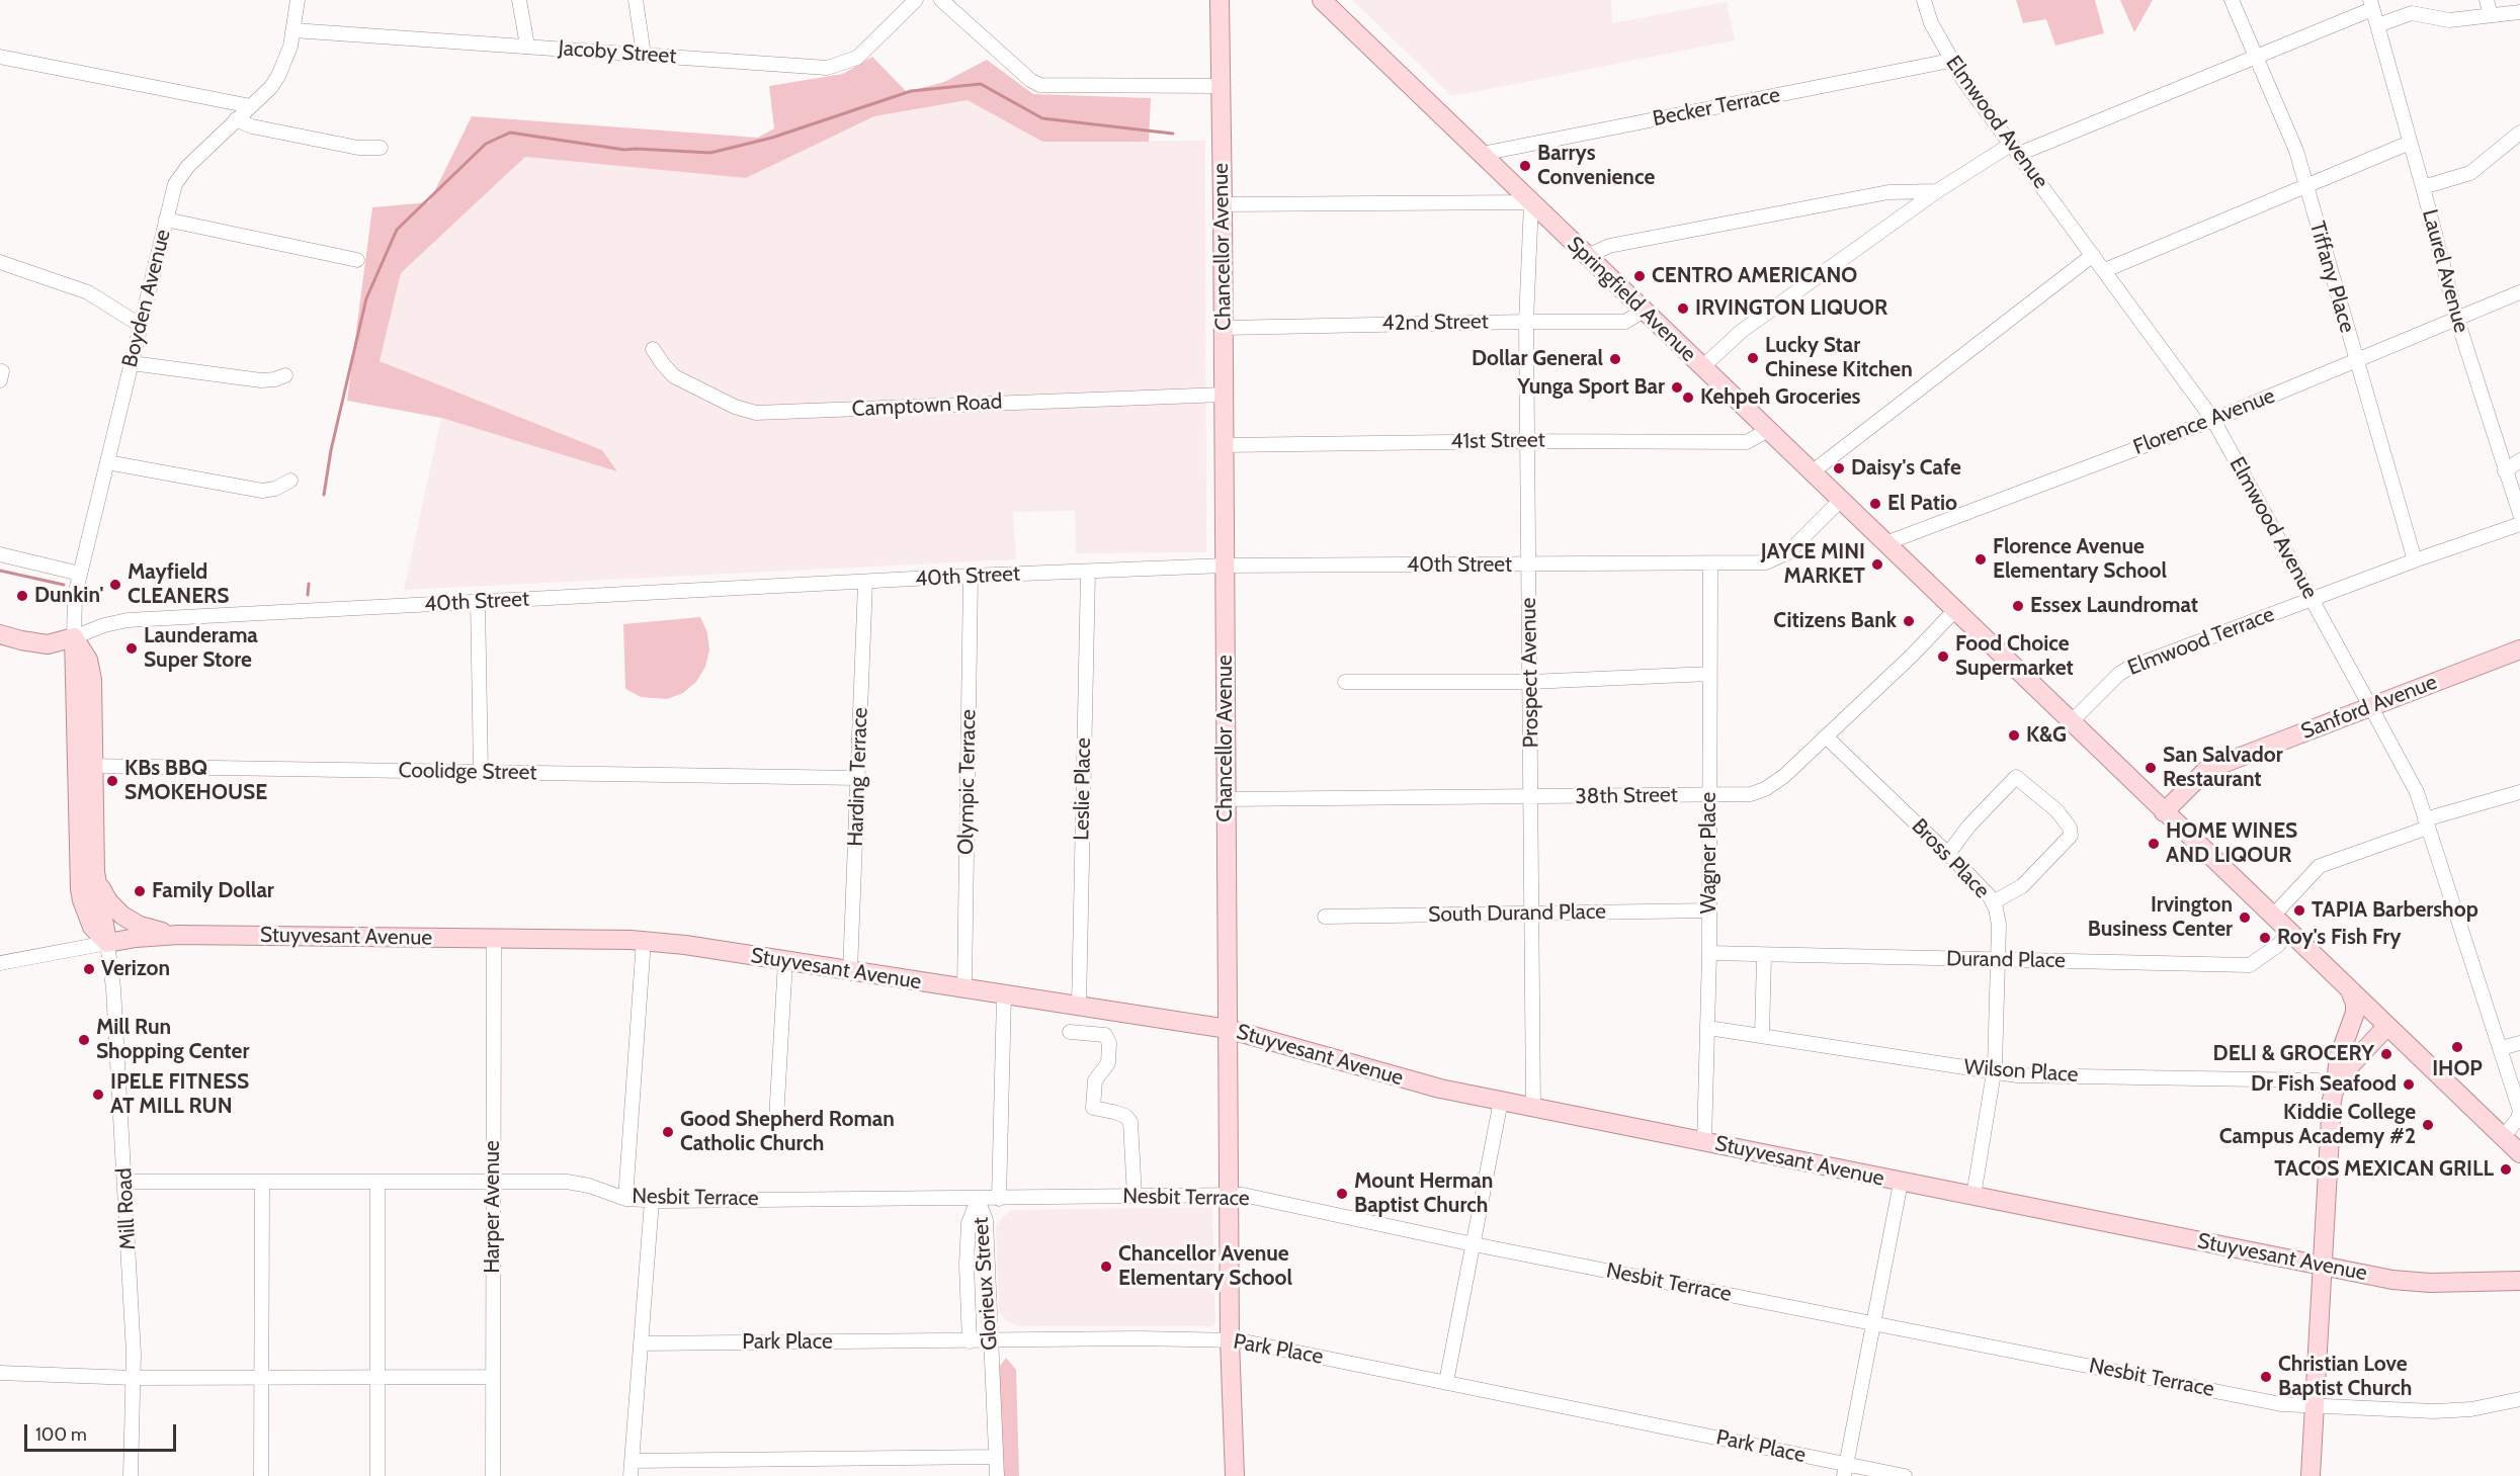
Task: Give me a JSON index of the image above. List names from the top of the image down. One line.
{"streets":{"main road":["Chancellor Avenue","Springfield Avenue","Sanford Avenue","Stuyvesant Avenue"],"street":["Jacoby Street","Becker Terrace","Elmwood Avenue","Laurel Avenue","Tiffany Place","Boyden Avenue","42nd Street","Camptown Road","Florence Avenue","41st Street","40th Street","Elmwood Terrace","Prospect Avenue","Coolidge Street","Harding Terrace","Olympic Terrace","Leslie Place","38th Street","Wagner Place","Bross Place","South Durand Place","Durand Place","Wilson Place","Nesbit Terrace","Harper Avenue","Mill Road","Glorieux Street","Park Place"]},"crossings":[["Jacoby Street","Boyden Avenue"],["Becker Terrace","Elmwood Avenue"],["Becker Terrace","Springfield Avenue"],["Elmwood Avenue","Florence Avenue"],["Elmwood Avenue","Elmwood Terrace"],["Elmwood Avenue","Sanford Avenue"],["Chancellor Avenue","42nd Street"],["Chancellor Avenue","Camptown Road"],["Chancellor Avenue","41st Street"],["Chancellor Avenue","40th Street"],["Chancellor Avenue","38th Street"],["Chancellor Avenue","Stuyvesant Avenue"],["Chancellor Avenue","Nesbit Terrace"],["Chancellor Avenue","Park Place"],["Laurel Avenue","Florence Avenue"],["Tiffany Place","Florence Avenue"],["Tiffany Place","Elmwood Terrace"],["Boyden Avenue","40th Street"],["Springfield Avenue","42nd Street"],["Springfield Avenue","Florence Avenue"],["Springfield Avenue","41st Street"],["Springfield Avenue","40th Street"],["Springfield Avenue","Elmwood Terrace"],["Springfield Avenue","Prospect Avenue"],["Springfield Avenue","Sanford Avenue"],["Springfield Avenue","38th Street"],["Springfield Avenue","Durand Place"],["42nd Street","Prospect Avenue"],["41st Street","Prospect Avenue"],["40th Street","Prospect Avenue"],["40th Street","Harding Terrace"],["40th Street","Olympic Terrace"],["40th Street","Leslie Place"],["40th Street","Wagner Place"],["Prospect Avenue","38th Street"],["Prospect Avenue","South Durand Place"],["Prospect Avenue","Stuyvesant Avenue"],["Coolidge Street","Harding Terrace"],["Harding Terrace","Stuyvesant Avenue"],["Olympic Terrace","Stuyvesant Avenue"],["Leslie Place","Stuyvesant Avenue"],["38th Street","Wagner Place"],["38th Street","Bross Place"],["Wagner Place","South Durand Place"],["Wagner Place","Stuyvesant Avenue"],["Wagner Place","Durand Place"],["Wagner Place","Wilson Place"],["Bross Place","Stuyvesant Avenue"],["Bross Place","Durand Place"],["Bross Place","Wilson Place"],["Stuyvesant Avenue","Harper Avenue"],["Stuyvesant Avenue","Mill Road"],["Stuyvesant Avenue","Glorieux Street"],["Nesbit Terrace","Harper Avenue"],["Nesbit Terrace","Mill Road"],["Nesbit Terrace","Glorieux Street"],["Glorieux Street","Park Place"]],"places":["Barrys Convenience","CENTRO AMERICANO","IRVINGTON LIQUOR","Lucky Star Chinese Kitchen","Dollar General","Yunga Sport Bar","Kehpeh Groceries","Daisy's Cafe","El Patio","Florence Avenue Elementary School","JAYCE MINI MARKET","Mayfield CLEANERS","Dunkin'","Essex Laundromat","Citizens Bank","Launderama Super Store","Food Choice Supermarket","K&G","San Salvador Restaurant","KBs BBQ SMOKEHOUSE","HOME WINES AND LIQOUR","Family Dollar","TAPIA Barbershop","Irvington Business Center","Roy's Fish Fry","Verizon","Mill Run Shopping Center","IHOP","DELI & GROCERY","Dr Fish Seafood","IPELE FITNESS AT MILL RUN","Kiddie College Campus Academy #2","Good Shepherd Roman Catholic Church","TACOS MEXICAN GRILL","Mount Herman Baptist Church","Chancellor Avenue Elementary School","Christian Love Baptist Church"],"scale_bar":"100 m"}
